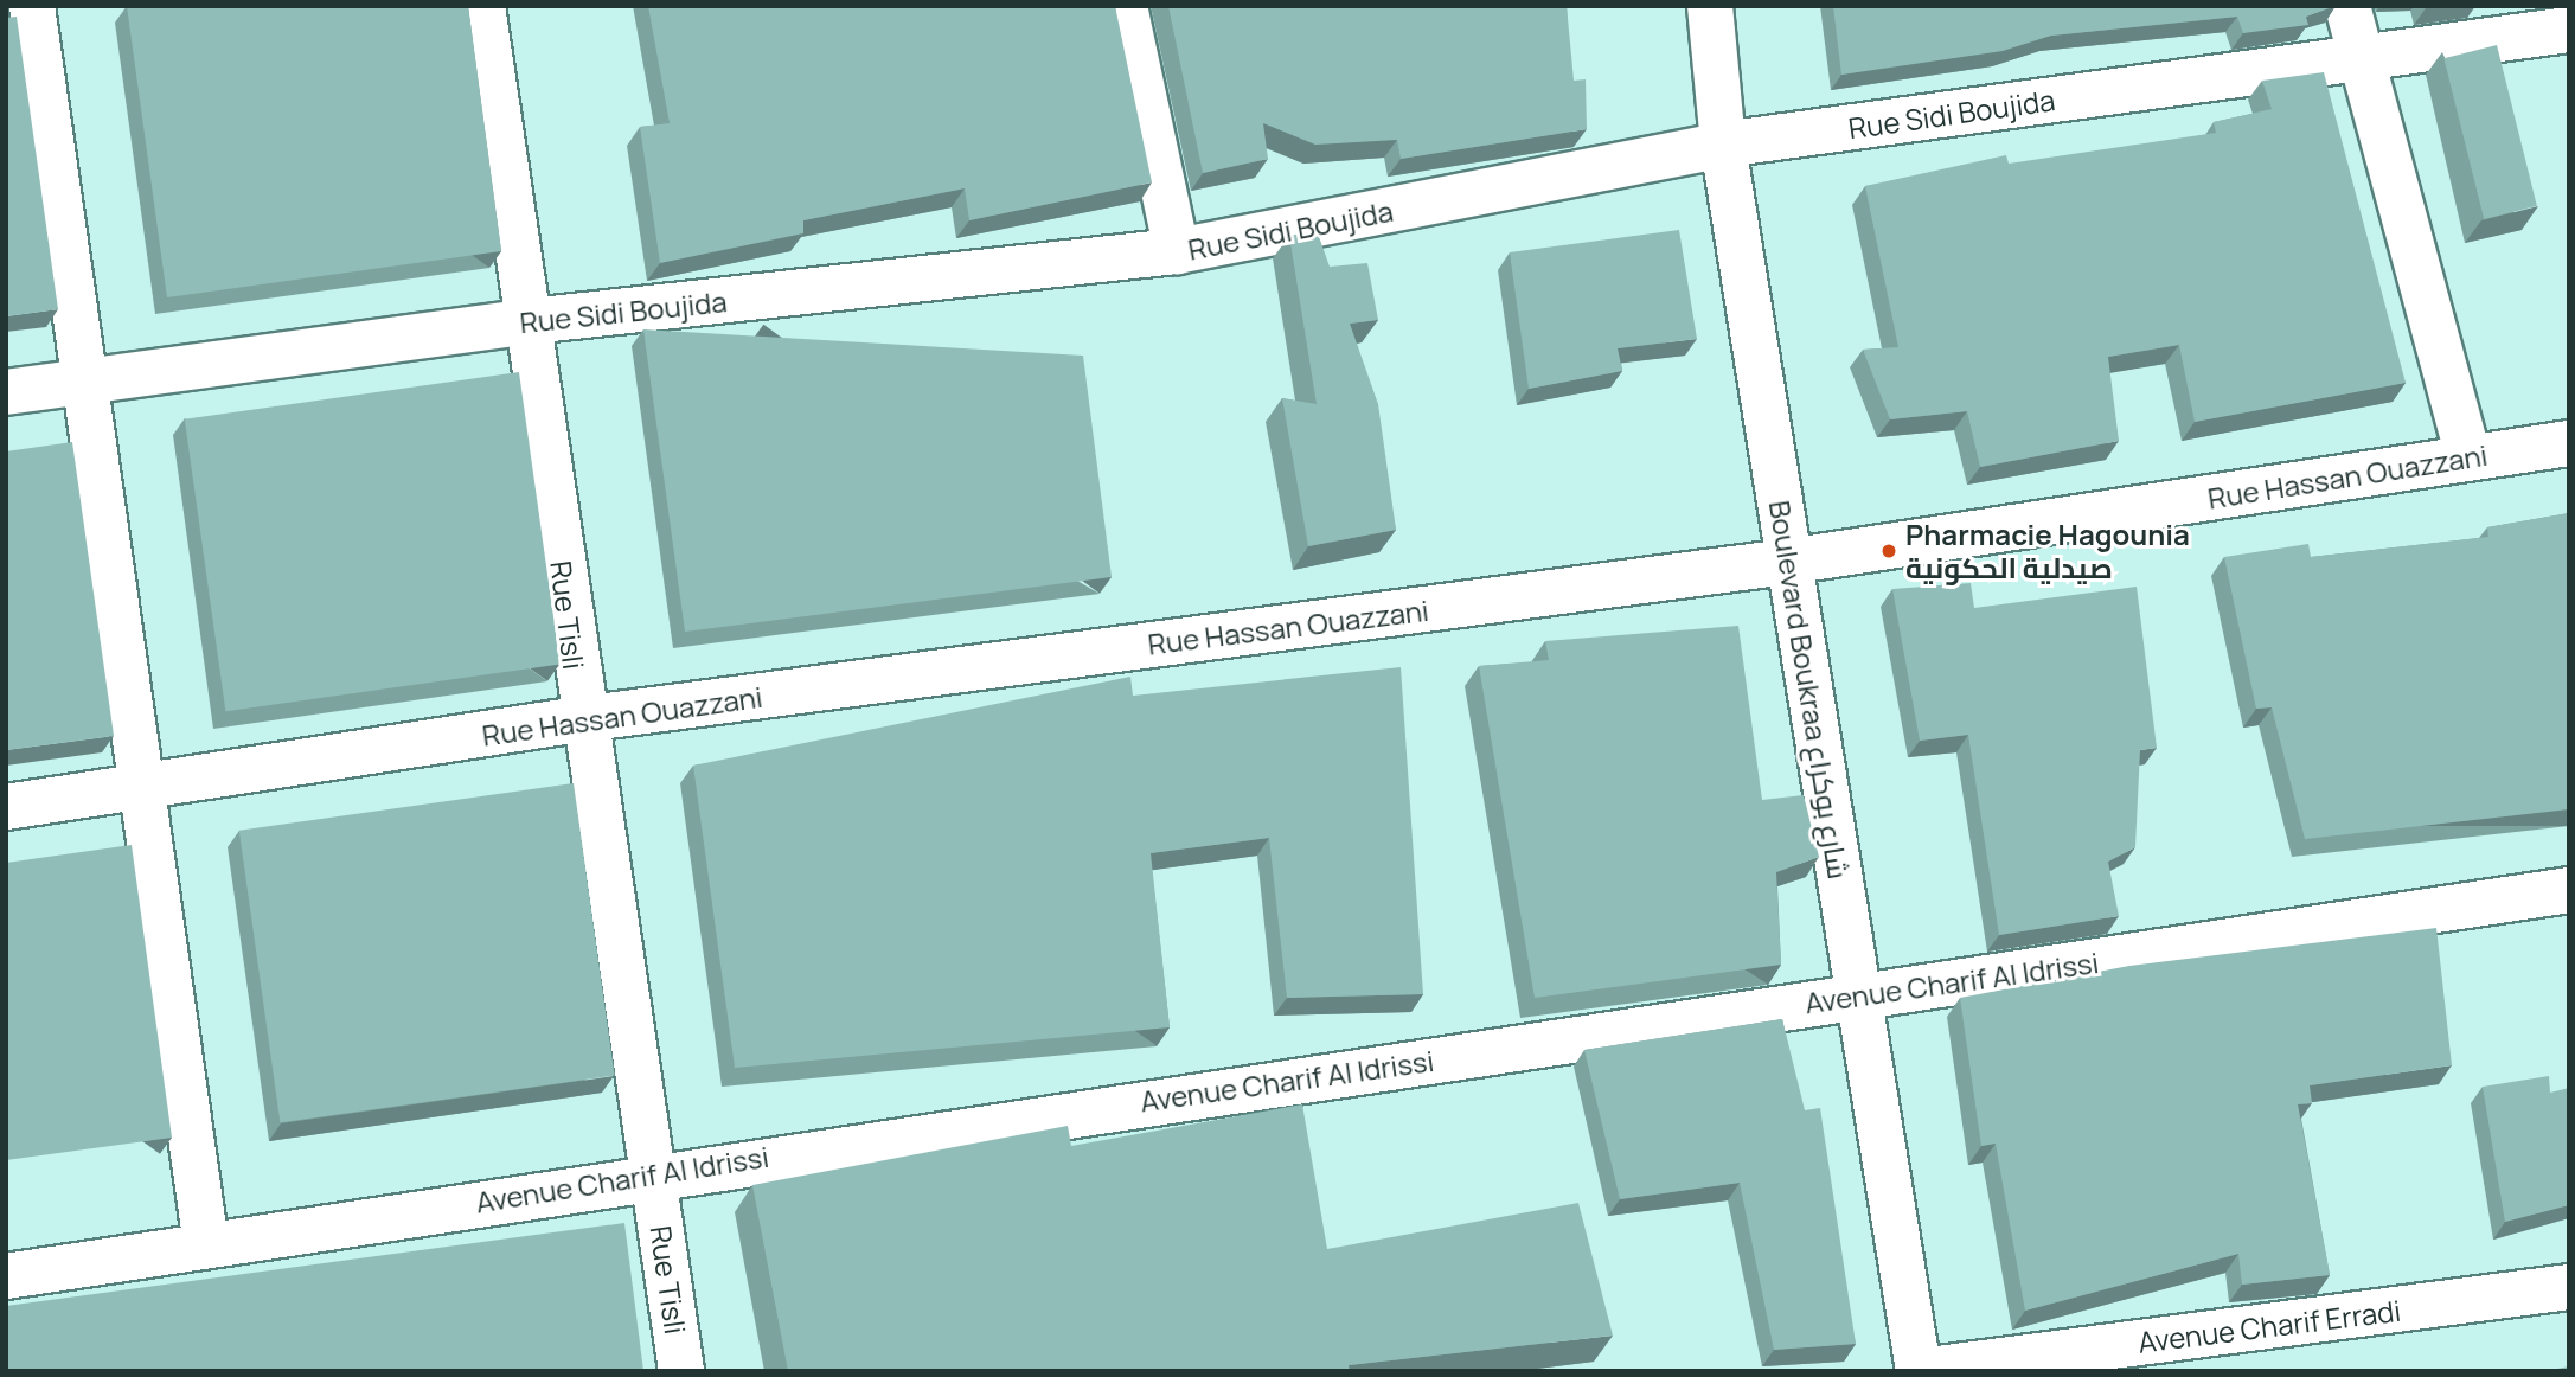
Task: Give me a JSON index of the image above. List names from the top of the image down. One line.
{"streets":{"street":["Rue Sidi Boujida","Rue Hassan Ouazzani","Rue Tisli","Boulevard Boukraa شارع بوكراع","Avenue Charif Al Idrissi","Avenue Charif Erradi"]},"crossings":[["Rue Sidi Boujida","Rue Tisli"],["Rue Sidi Boujida","Boulevard Boukraa شارع بوكراع"],["Rue Hassan Ouazzani","Rue Tisli"],["Rue Hassan Ouazzani","Boulevard Boukraa شارع بوكراع"],["Rue Tisli","Avenue Charif Al Idrissi"],["Boulevard Boukraa شارع بوكراع","Avenue Charif Al Idrissi"],["Boulevard Boukraa شارع بوكراع","Avenue Charif Erradi"]],"places":["Pharmacie Hagounia صيدلية الحكونية"]}
